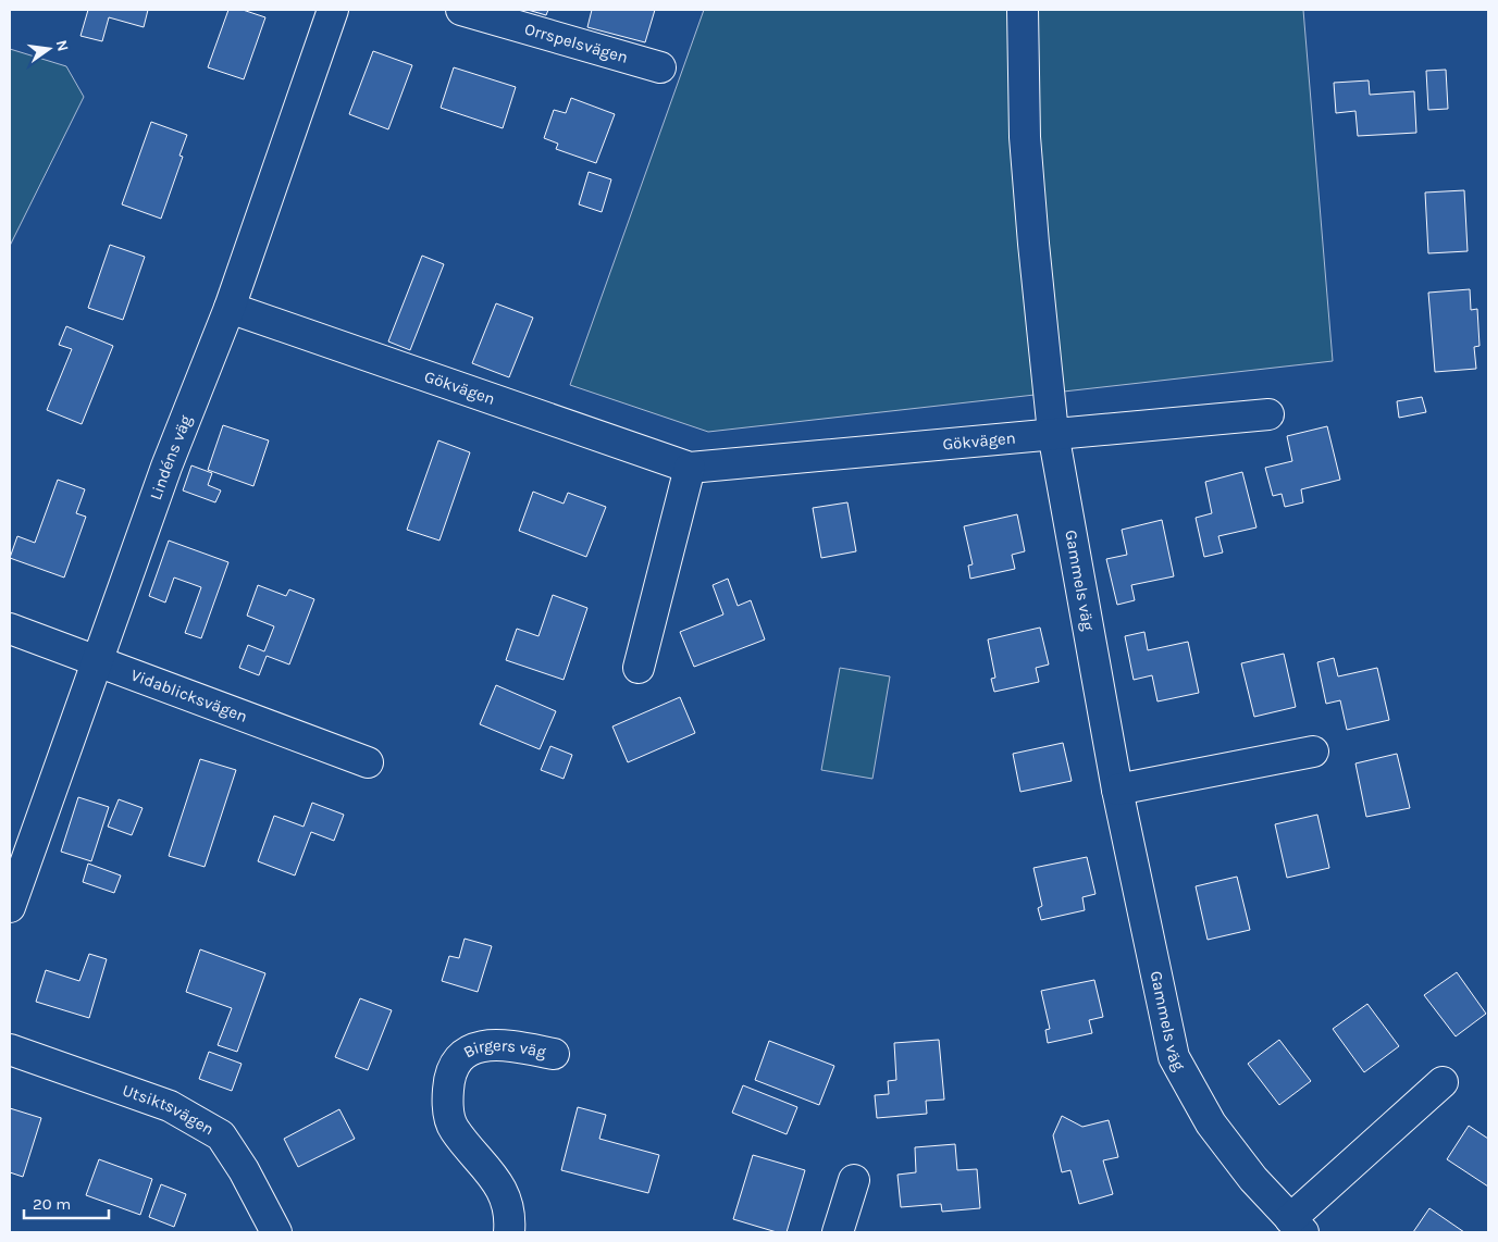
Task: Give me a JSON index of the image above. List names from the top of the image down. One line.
{"streets":{"street":["Orrspelsvägen","Gökvägen","Lindéns väg","Gammels väg","Vidablicksvägen","Birgers väg","Utsiktsvägen"]},"crossings":[["Gökvägen","Lindéns väg"],["Gökvägen","Gammels väg"],["Lindéns väg","Vidablicksvägen"]],"scale_bar":"20 m","north":"right"}
